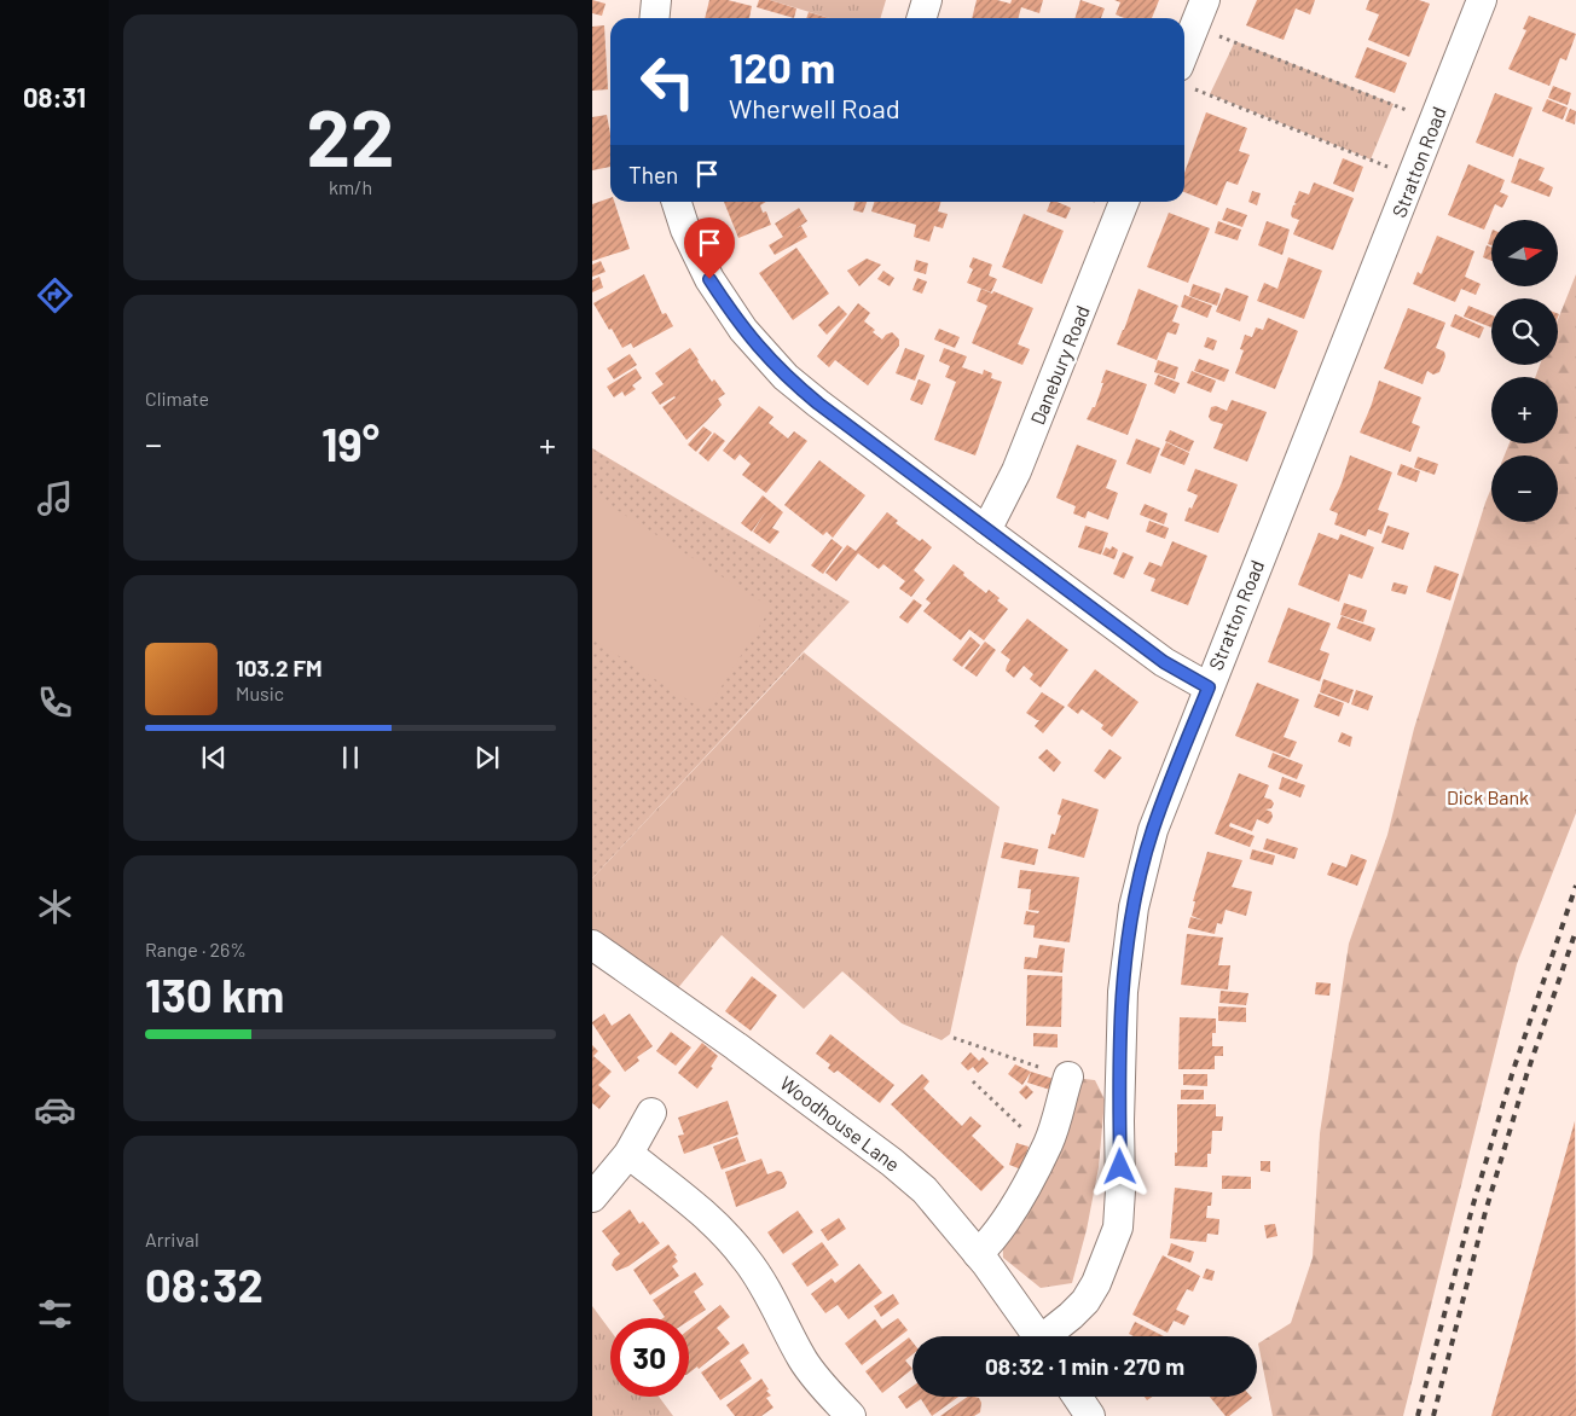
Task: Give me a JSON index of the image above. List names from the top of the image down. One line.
{"streets":{"street":["Stratton Road","Danebury Road","Woodhouse Lane"]},"parks":["Dick Bank"],"north":"right","page":{"tabs":"08:31","tile":[["22","km/h"],"Climate",["Range · 26%","130 km"],["Arrival","08:32"]],"turn":["120 m","Wherwell Road"],"then":"Then","map_buttons":["+","−"],"heat":["−","19°","+"],"song":["103.2 FM","Music"],"limit":"30","trip":"08:32 · 1 min · 270 m"}}
